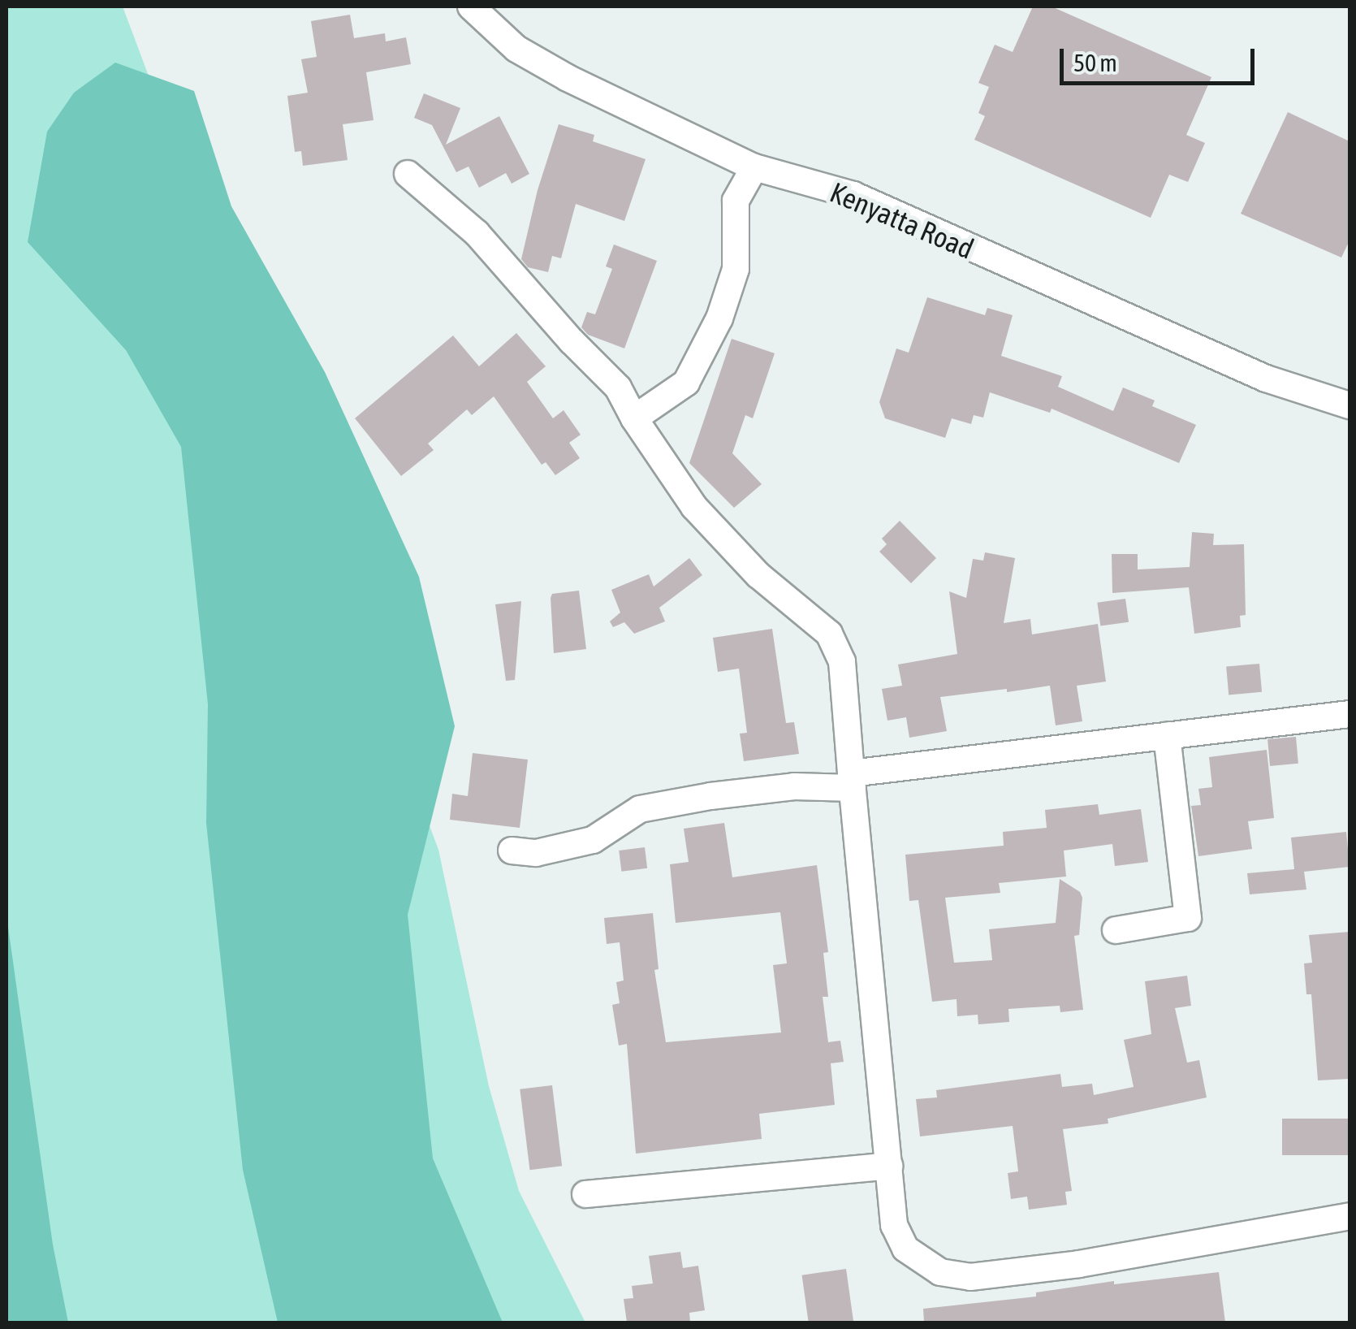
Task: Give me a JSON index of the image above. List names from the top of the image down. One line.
{"streets":{"street":["Kenyatta Road"]},"scale_bar":"50 m"}
